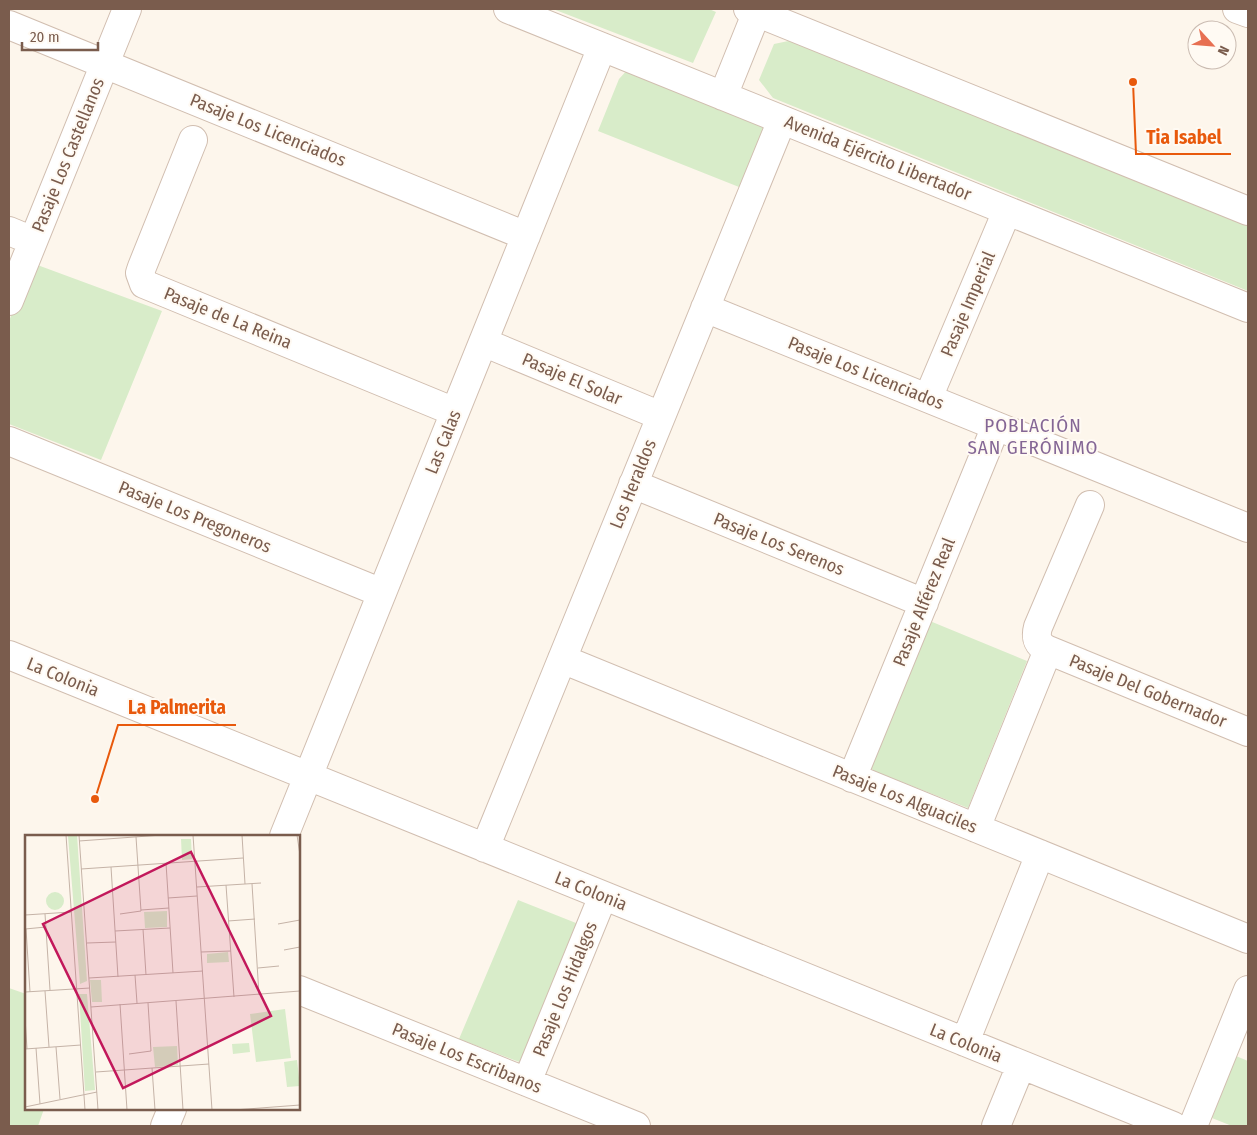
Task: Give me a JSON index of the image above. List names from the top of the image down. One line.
{"streets":{"street":["Pasaje Los Licenciados","Pasaje Los Castellanos","Avenida Ejército Libertador","Pasaje Imperial","Pasaje de La Reina","Pasaje El Solar","Las Calas","Los Heraldos","Pasaje Los Pregoneros","Pasaje Los Serenos","Pasaje Alférez Real","La Colonia","Pasaje Del Gobernador","Pasaje Los Alguaciles","Pasaje Los Hidalgos","Pasaje Los Escribanos"]},"crossings":[["Pasaje Los Licenciados","Pasaje Los Castellanos"],["Pasaje Los Licenciados","Pasaje Imperial"],["Pasaje Los Licenciados","Las Calas"],["Pasaje Los Licenciados","Los Heraldos"],["Pasaje Los Licenciados","Pasaje Alférez Real"],["Avenida Ejército Libertador","Pasaje Imperial"],["Avenida Ejército Libertador","Las Calas"],["Avenida Ejército Libertador","Los Heraldos"],["Pasaje de La Reina","Las Calas"],["Pasaje El Solar","Las Calas"],["Pasaje El Solar","Los Heraldos"],["Las Calas","Pasaje Los Pregoneros"],["Las Calas","La Colonia"],["Los Heraldos","Pasaje Los Serenos"],["Los Heraldos","La Colonia"],["Los Heraldos","Pasaje Los Alguaciles"],["Pasaje Los Serenos","Pasaje Alférez Real"],["Pasaje Alférez Real","Pasaje Los Alguaciles"],["La Colonia","Pasaje Los Hidalgos"],["Pasaje Del Gobernador","Pasaje Los Alguaciles"],["Pasaje Los Hidalgos","Pasaje Los Escribanos"]],"districts":["POBLACIÓN SAN GERÓNIMO"],"places":["Tia Isabel","La Palmerita"],"scale_bar":"20 m","north":"bottom right"}
